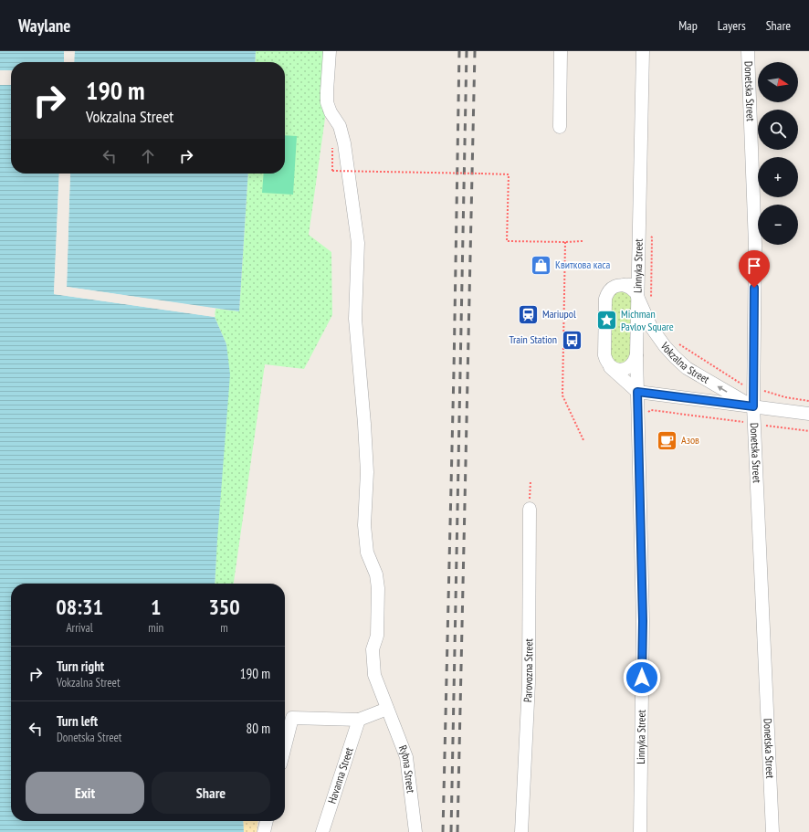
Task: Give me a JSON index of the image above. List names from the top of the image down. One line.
{"streets":{"street":["Donetska Street","Linnyka Street","Vokzalna Street","Parovozna Street","Rybna Street","Havanna Street"]},"crossings":[["Donetska Street","Vokzalna Street"],["Linnyka Street","Vokzalna Street"]],"one_way":["Vokzalna Street"],"places":{"shop":["Квиткова каса"],"station":["Mariupol"],"place":["Michman Pavlov Square"],"bus stop":["Train Station"],"cafe":["Азов"]},"north":"right","page":{"header":"Waylane","nav":["Map","Layers","Share"],"map_buttons":["+","−"],"turn":["190 m","Vokzalna Street"],"eta":["08:31","Arrival","1","min","350","m"],"list":[{"name":"Turn right","note":"Vokzalna Street","value":"190 m"},{"name":"Turn left","note":"Donetska Street","value":"80 m"}],"buttons":["Exit","Share"]}}
